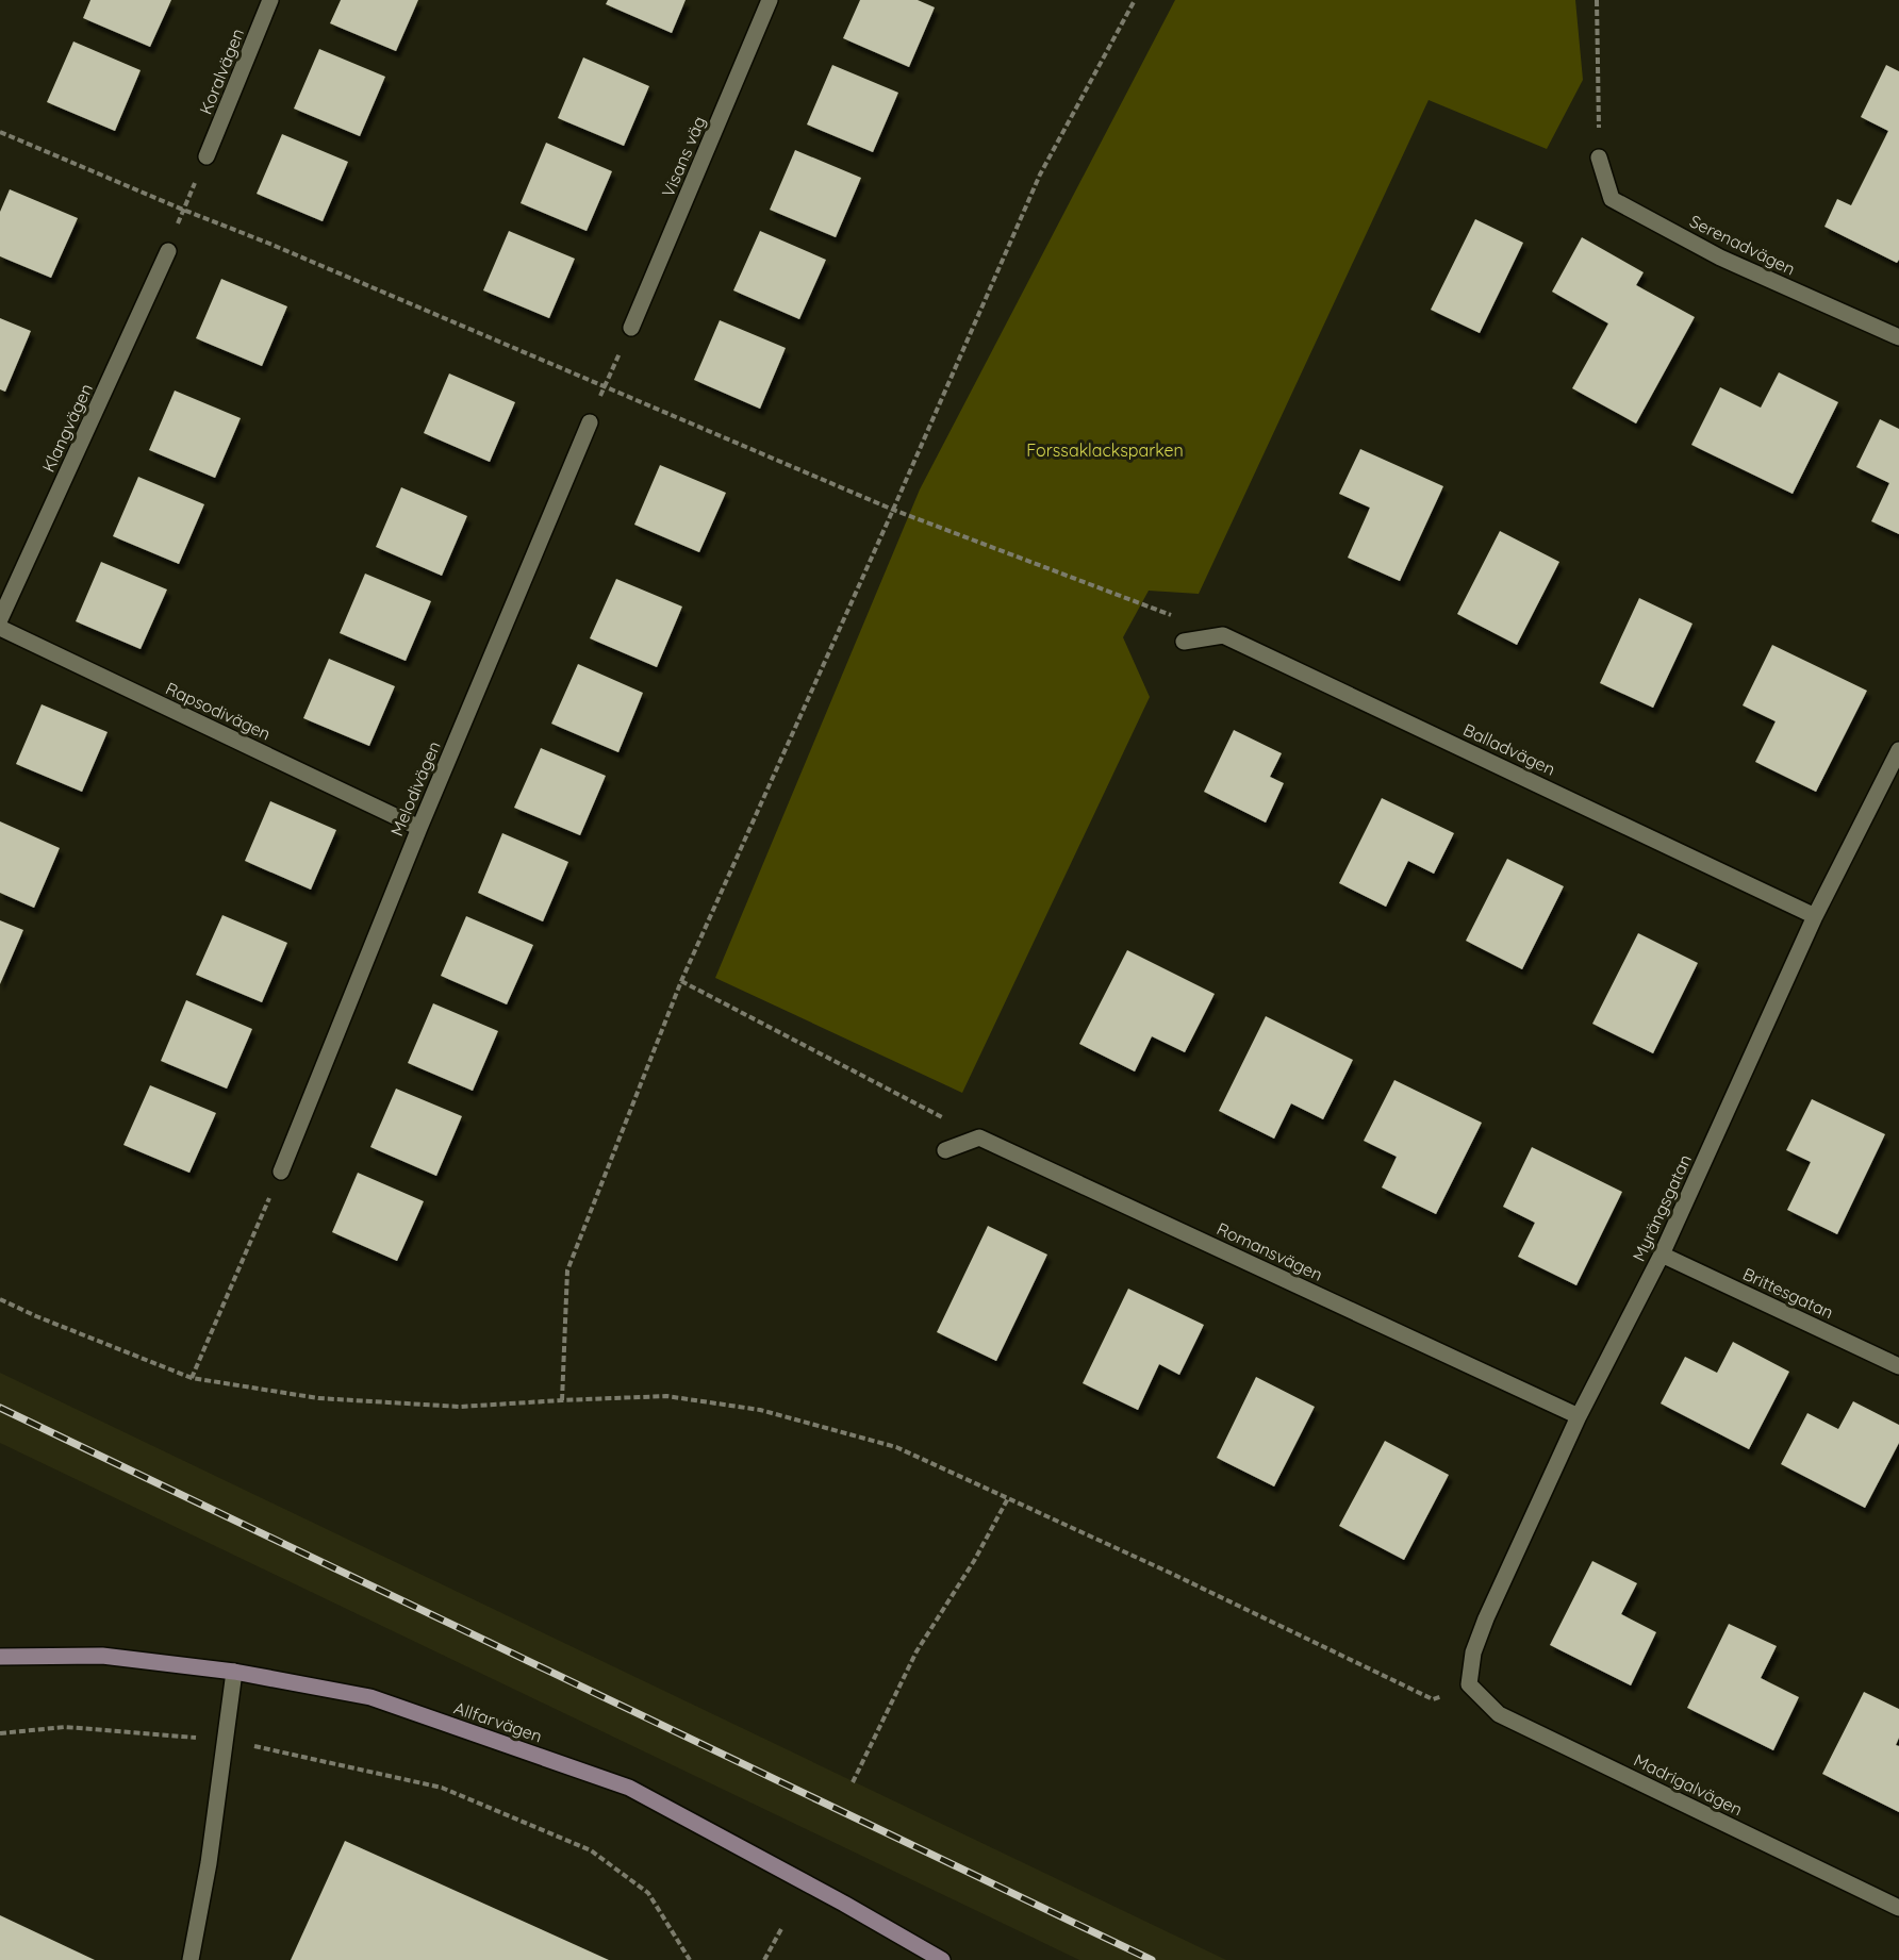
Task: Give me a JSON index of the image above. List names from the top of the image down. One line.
{"streets":{"street":["Koralvägen","Visans väg","Serenadvägen","Klangvägen","Rapsodivägen","Balladvägen","Melodivägen","Myrängsgatan","Romansvägen","Brittesgatan","Allfarvägen","Madrigalvägen"]},"crossings":[["Rapsodivägen","Melodivägen"],["Balladvägen","Myrängsgatan"],["Myrängsgatan","Romansvägen"],["Myrängsgatan","Brittesgatan"],["Myrängsgatan","Madrigalvägen"]],"parks":["Forssaklacksparken"]}
